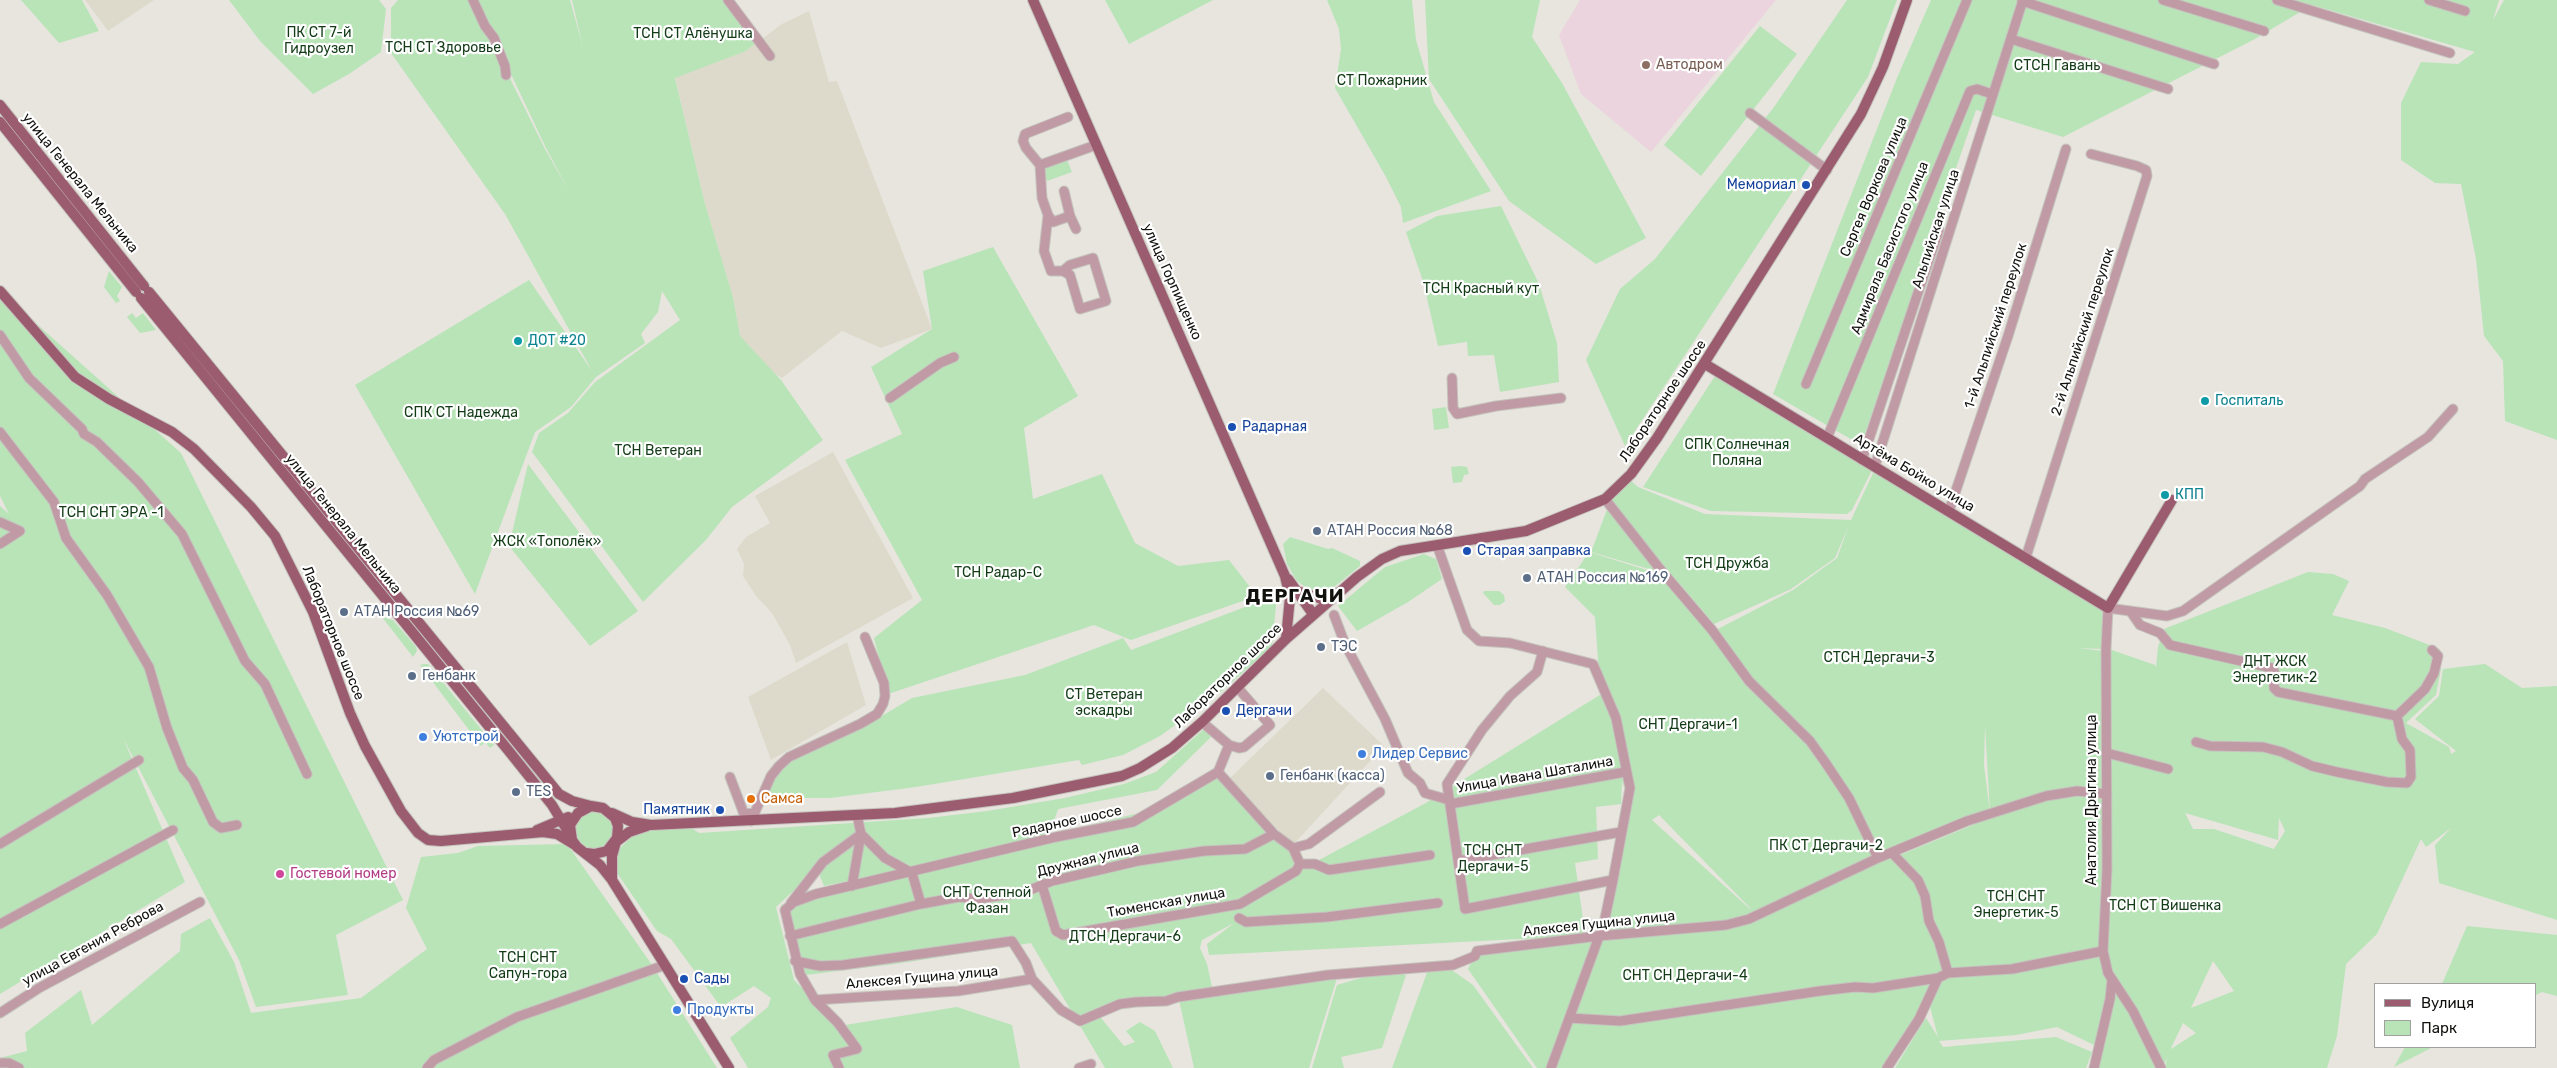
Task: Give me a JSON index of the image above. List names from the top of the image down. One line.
{"streets":{"main road":["улица Генерала Мельника","улица Горпищенко","Лабораторное шоссе","Артёма Бойко улица"],"street":["Сергея Воркова улица","Альпийская улица","Адмирала Басистого улица","1-й Альпийский переулок","2-й Альпийский переулок","Улица Ивана Шаталина","Анатолия Дрыгина улица","Радарное шоссе","Дружная улица","Тюменская улица","Алексея Гущина улица","улица Евгения Реброва"]},"crossings":[["улица Генерала Мельника","Лабораторное шоссе"],["Альпийская улица","Адмирала Басистого улица"],["Альпийская улица","Артёма Бойко улица"],["Адмирала Басистого улица","Артёма Бойко улица"],["улица Горпищенко","Лабораторное шоссе"],["1-й Альпийский переулок","Артёма Бойко улица"],["2-й Альпийский переулок","Артёма Бойко улица"],["Лабораторное шоссе","Артёма Бойко улица"],["Артёма Бойко улица","Анатолия Дрыгина улица"],["Анатолия Дрыгина улица","Алексея Гущина улица"],["Дружная улица","Тюменская улица"]],"districts":["ДЕРГАЧИ"],"parks":["ПК СТ 7-й Гидроузел","ТСН СТ Алёнушка","ТСН СТ Здоровье","СТСН Гавань","СТ Пожарник","ТСН Красный кут","СПК СТ Надежда","СПК Солнечная Поляна","ТСН Ветеран","ТСН СНТ ЭРА -1","ЖСК «Тополёк»","ТСН Дружба","ТСН Радар-С","СТСН Дергачи-3","ДНТ ЖСК Энергетик-2","СТ Ветеран эскадры","СНТ Дергачи-1","ПК СТ Дергачи-2","ТСН СНТ Дергачи-5","СНТ Степной Фазан","ТСН СНТ Энергетик-5","ТСН СТ Вишенка","ДТСН Дергачи-6","ТСН СНТ Сапун-гора","СНТ СН Дергачи-4"],"places":["Автодром","Мемориал","ДОТ #20","Госпиталь","Радарная","КПП","АТАН Россия №68","Старая заправка","АТАН Россия №169","АТАН Россия №69","ТЭС","Генбанк","Дергачи","Уютстрой","Лидер Сервис","Генбанк (касса)","TES","Самса","Памятник","Гостевой номер","Сады","Продукты"],"legend":["Вулиця","Парк"]}
